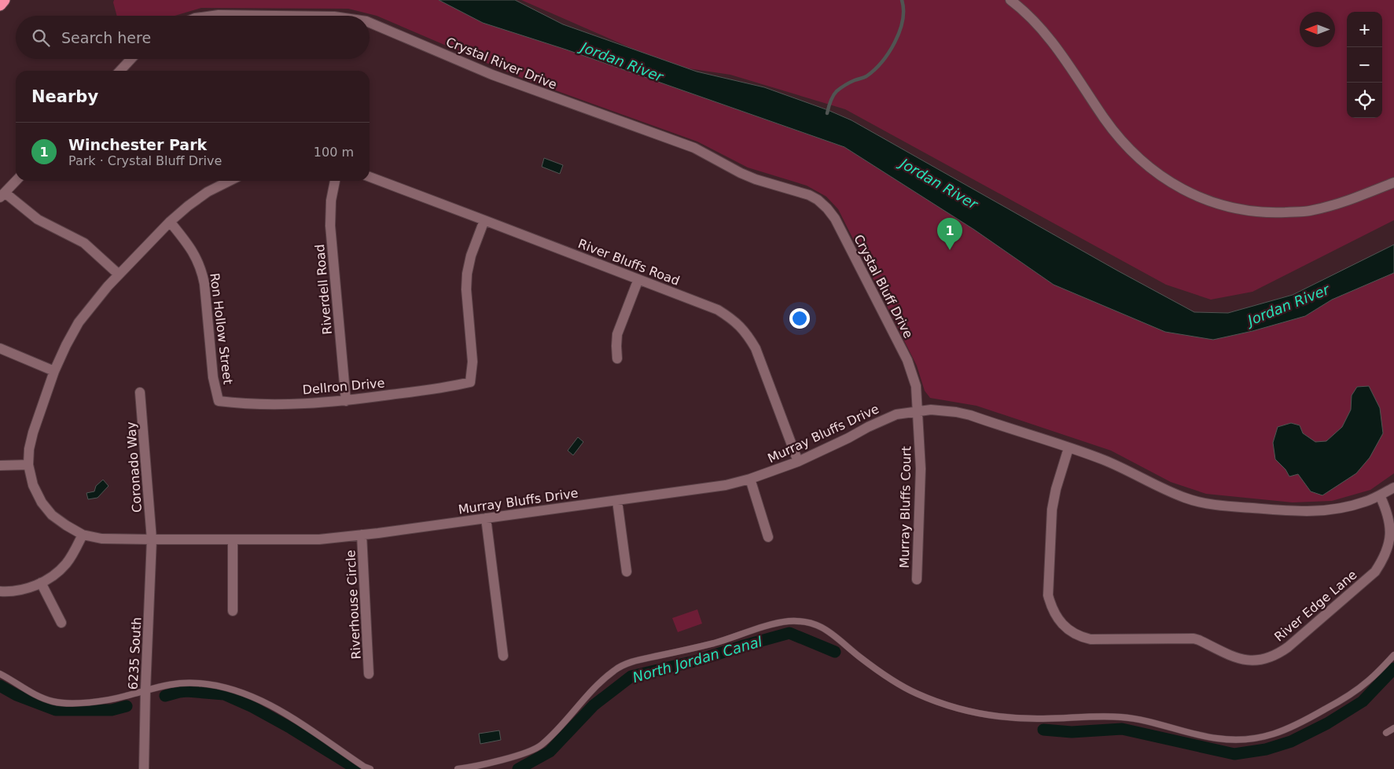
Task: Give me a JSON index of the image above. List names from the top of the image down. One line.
{"streets":{"street":["Crystal River Drive","River Bluffs Road","Crystal Bluff Drive","Riverdell Road","Ron Hollow Street","Dellron Drive","Murray Bluffs Drive","Coronado Way","Murray Bluffs Court","Riverhouse Circle","River Edge Lane","6235 South"]},"crossings":[["Crystal River Drive","Crystal Bluff Drive"],["River Bluffs Road","Dellron Drive"],["River Bluffs Road","Murray Bluffs Drive"],["Crystal Bluff Drive","Murray Bluffs Drive"],["Crystal Bluff Drive","Murray Bluffs Court"],["Riverdell Road","Dellron Drive"],["Ron Hollow Street","Dellron Drive"],["Murray Bluffs Drive","Coronado Way"],["Murray Bluffs Drive","Murray Bluffs Court"],["Murray Bluffs Drive","Riverhouse Circle"],["Murray Bluffs Drive","River Edge Lane"],["Murray Bluffs Drive","6235 South"],["Coronado Way","6235 South"]],"water":["Jordan River","North Jordan Canal"],"north":"left","page":{"map_buttons":["+","−"],"search":"Search here","heading":"Nearby","list":[{"mark":"1","name":"Winchester Park","note":"Park · Crystal Bluff Drive","value":"100 m"}],"pins":"1"}}
